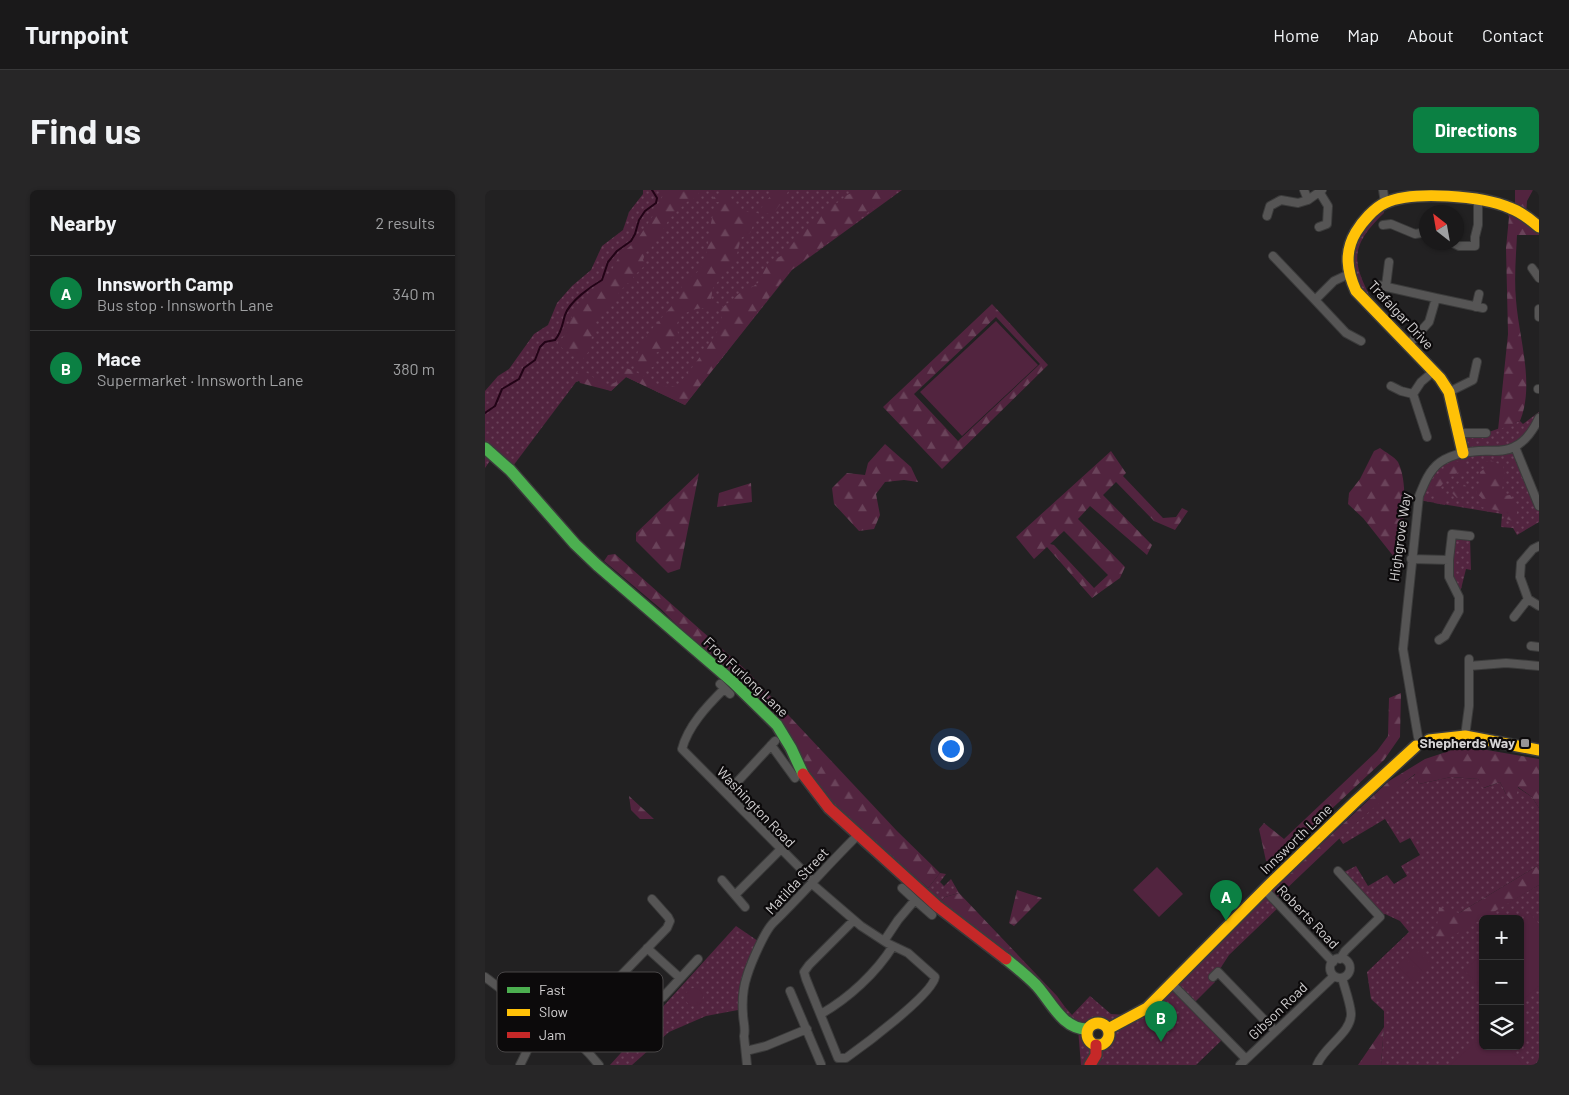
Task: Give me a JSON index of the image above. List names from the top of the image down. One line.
{"streets":{"street":["Trafalgar Drive","Highgrove Way","Frog Furlong Lane","Washington Road","Innsworth Lane","Matilda Street","Roberts Road","Gibson Road"]},"crossings":[["Trafalgar Drive","Highgrove Way"],["Highgrove Way","Innsworth Lane"],["Frog Furlong Lane","Innsworth Lane"],["Frog Furlong Lane","Matilda Street"],["Washington Road","Matilda Street"],["Innsworth Lane","Roberts Road"],["Roberts Road","Gibson Road"]],"places":{"transit":["Shepherds Way"]},"legend":["Fast","Slow","Jam"],"north":"top left","page":{"header":"Turnpoint","nav":["Home","Map","About","Contact"],"buttons":"Directions","title":"Find us","heading":["Nearby","2 results"],"list":[{"mark":"A","name":"Innsworth Camp","note":"Bus stop · Innsworth Lane","value":"340 m"},{"mark":"B","name":"Mace","note":"Supermarket · Innsworth Lane","value":"380 m"}],"pins":["A","B"],"map_buttons":["+","−"]}}
